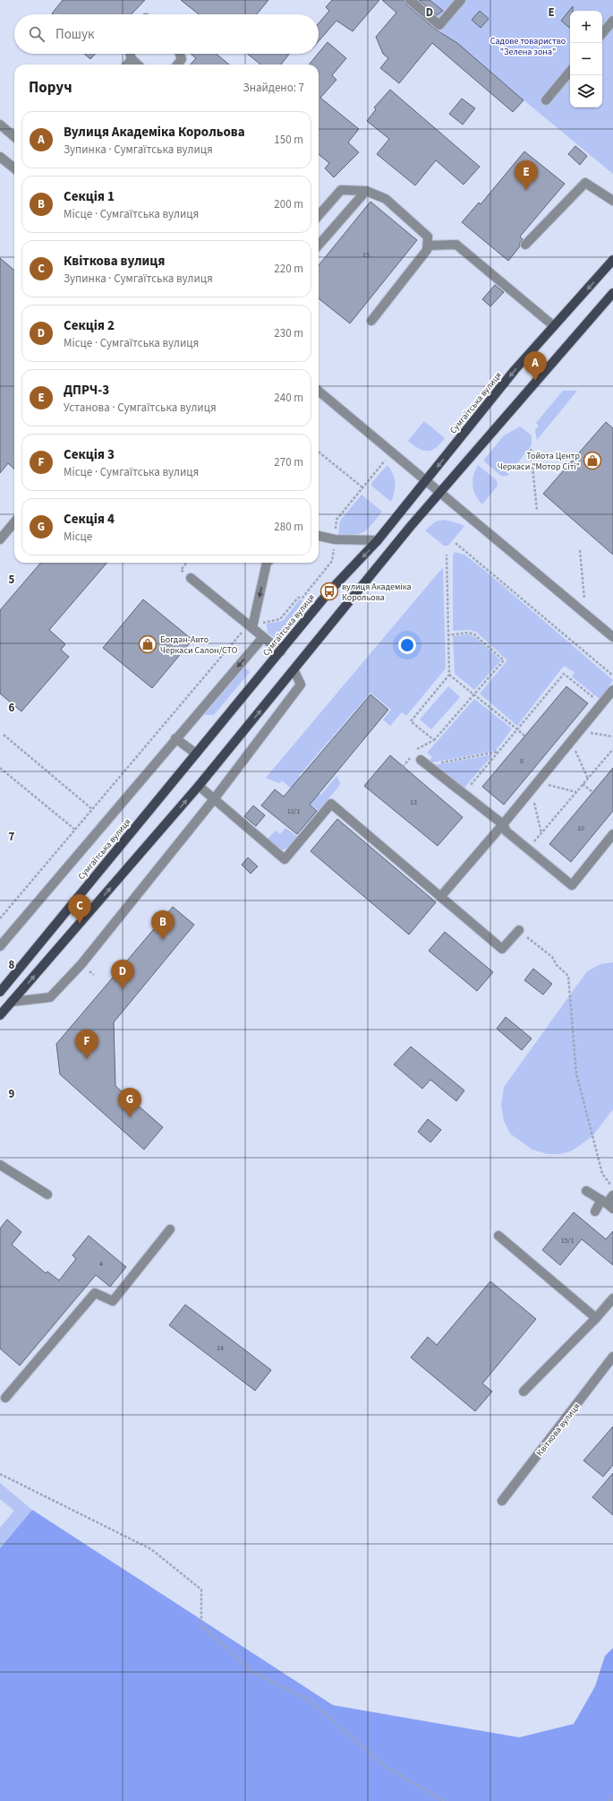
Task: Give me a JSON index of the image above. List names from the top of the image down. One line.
{"streets":{"main road":["Сумгаїтська вулиця"],"street":["Квіткова вулиця"]},"parks":["Садове товариство \"Зелена зона\""],"places":{"shop":["Тойота Центр Черкаси \"Мотор Сіті\"","Богдан-Авто Черкаси Салон/СТО"],"bus stop":["вулиця Академіка Корольова"]},"house_numbers":["15","8","13","13/1","10","15/1","4","14"],"page":{"map_buttons":["+","−"],"search":"Пошук","heading":["Поруч","Знайдено: 7"],"list":[{"mark":"A","name":"Вулиця Академіка Корольова","note":"Зупинка · Сумгаїтська вулиця","value":"150 m"},{"mark":"B","name":"Секція 1","note":"Місце · Сумгаїтська вулиця","value":"200 m"},{"mark":"C","name":"Квіткова вулиця","note":"Зупинка · Сумгаїтська вулиця","value":"220 m"},{"mark":"D","name":"Секція 2","note":"Місце · Сумгаїтська вулиця","value":"230 m"},{"mark":"E","name":"ДПРЧ-3","note":"Установа · Сумгаїтська вулиця","value":"240 m"},{"mark":"F","name":"Секція 3","note":"Місце · Сумгаїтська вулиця","value":"270 m"},{"mark":"G","name":"Секція 4","note":"Місце","value":"280 m"}],"pins":["E","A","C","B","D","F","G"]},"grid":{"columns":["D","E"],"rows":["5","6","7","8","9"]}}
